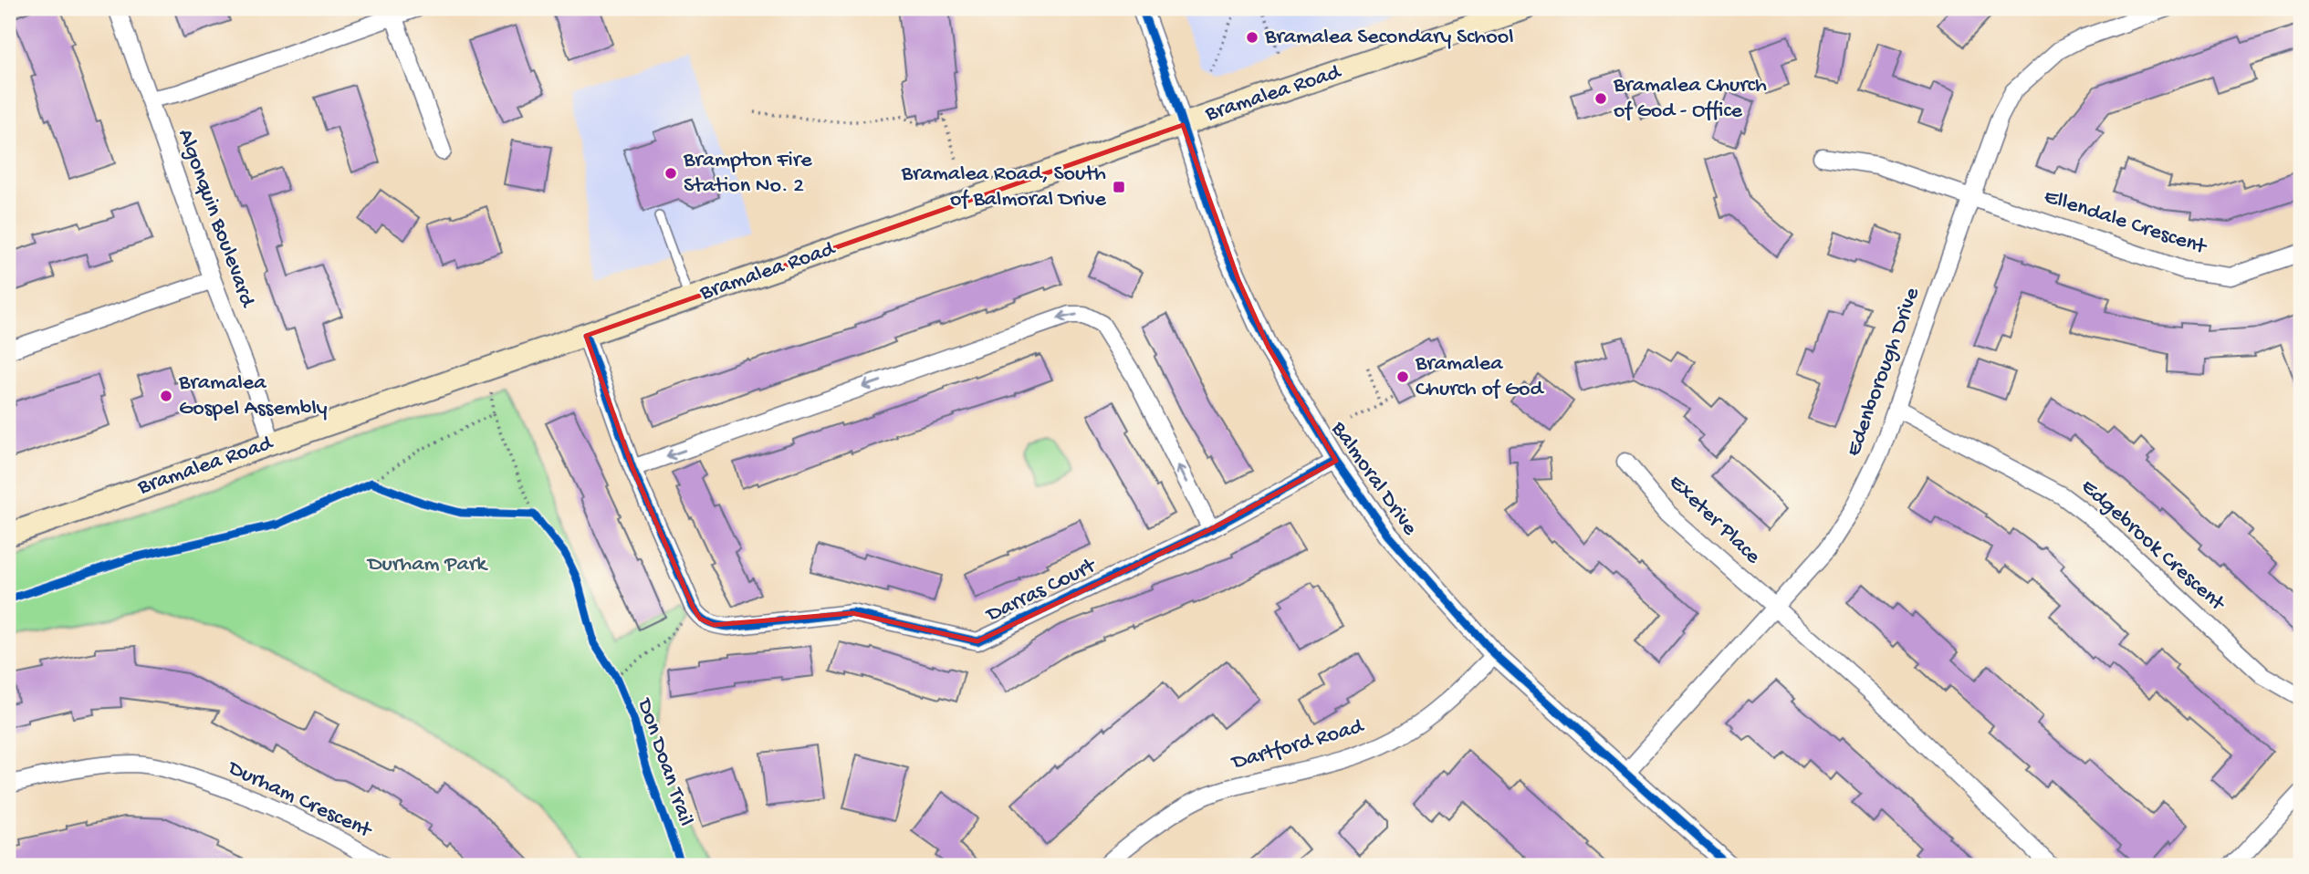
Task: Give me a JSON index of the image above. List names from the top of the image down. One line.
{"streets":{"main road":["Bramalea Road"],"street":["Algonquin Boulevard","Ellendale Crescent","Edenborough Drive","Balmoral Drive","Exeter Place","Edgebrook Crescent","Darras Court","Dartford Road","Durham Crescent"],"cycle path":["Don Doan Trail"]},"crossings":[["Bramalea Road","Algonquin Boulevard"],["Bramalea Road","Balmoral Drive"],["Bramalea Road","Darras Court"],["Bramalea Road","Don Doan Trail"],["Ellendale Crescent","Edenborough Drive"],["Edenborough Drive","Balmoral Drive"],["Edenborough Drive","Exeter Place"],["Edenborough Drive","Edgebrook Crescent"],["Balmoral Drive","Darras Court"],["Balmoral Drive","Dartford Road"]],"parks":["Durham Park"],"places":{"other":["Bramalea Secondary School","Bramalea Church of God - Office","Brampton Fire Station No. 2","Bramalea Church of God","Bramalea Gospel Assembly"],"transit":["Bramalea Road, South of Balmoral Drive"]}}
